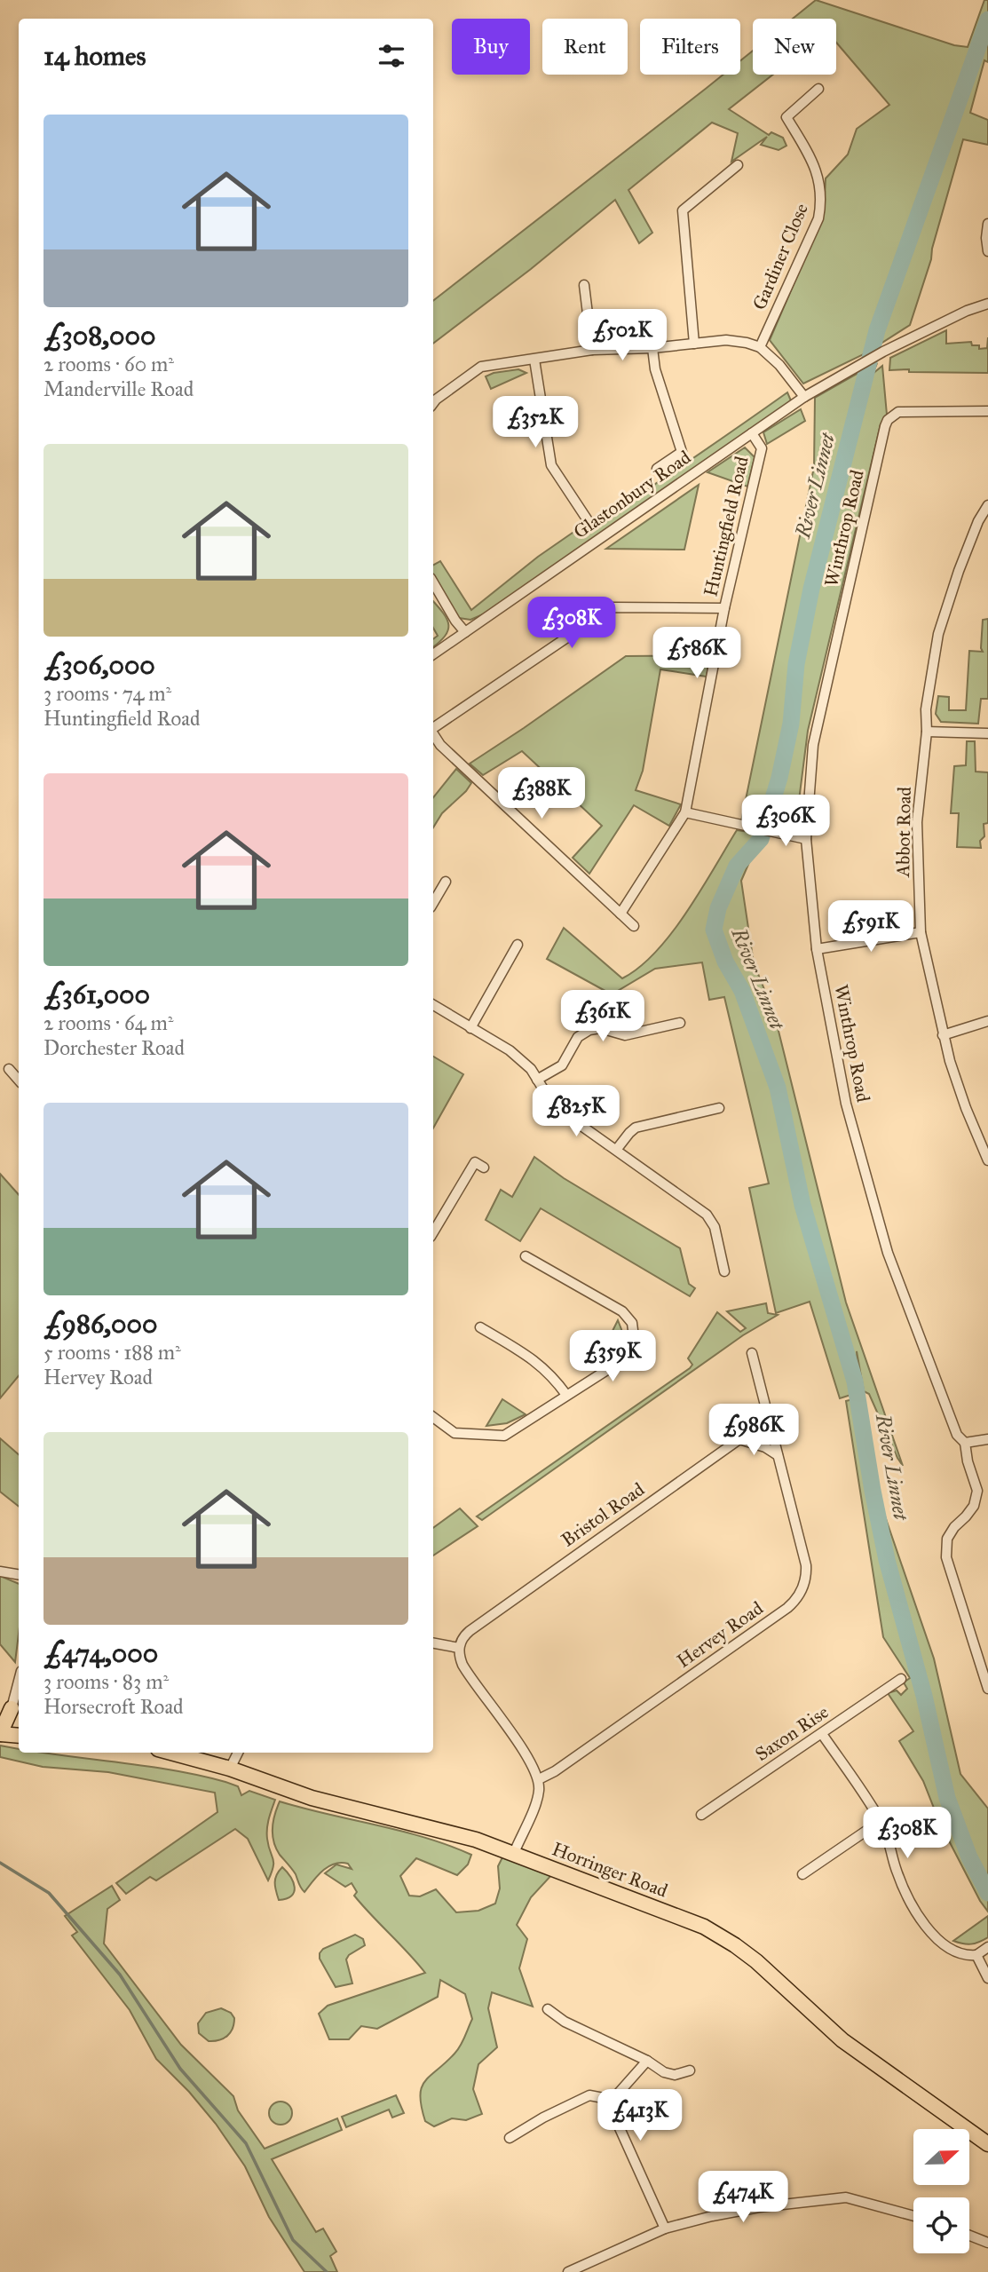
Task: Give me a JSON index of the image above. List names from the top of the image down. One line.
{"streets":{"main road":["Horringer Road"],"street":["Gardiner Close","Glastonbury Road","Huntingfield Road","Winthrop Road","Abbot Road","Bristol Road","Hervey Road","Saxon Rise"]},"crossings":[["Glastonbury Road","Huntingfield Road"],["Bristol Road","Hervey Road"]],"water":["River Linnet"],"north":"right","page":{"chip":["Buy","Rent","Filters","New"],"heading":"14 homes","list":[{"name":"£308,000","note":"2 rooms · 60 m² · Manderville Road"},{"name":"£306,000","note":"3 rooms · 74 m² · Huntingfield Road"},{"name":"£361,000","note":"2 rooms · 64 m² · Dorchester Road"},{"name":"£986,000","note":"5 rooms · 188 m² · Hervey Road"},{"name":"£474,000","note":"3 rooms · 83 m² · Horsecroft Road"}],"price":["£502K","£352K","£308K","£586K","£388K","£306K","£591K","£361K","£825K","£359K","£986K","£308K","£413K","£474K"]}}
